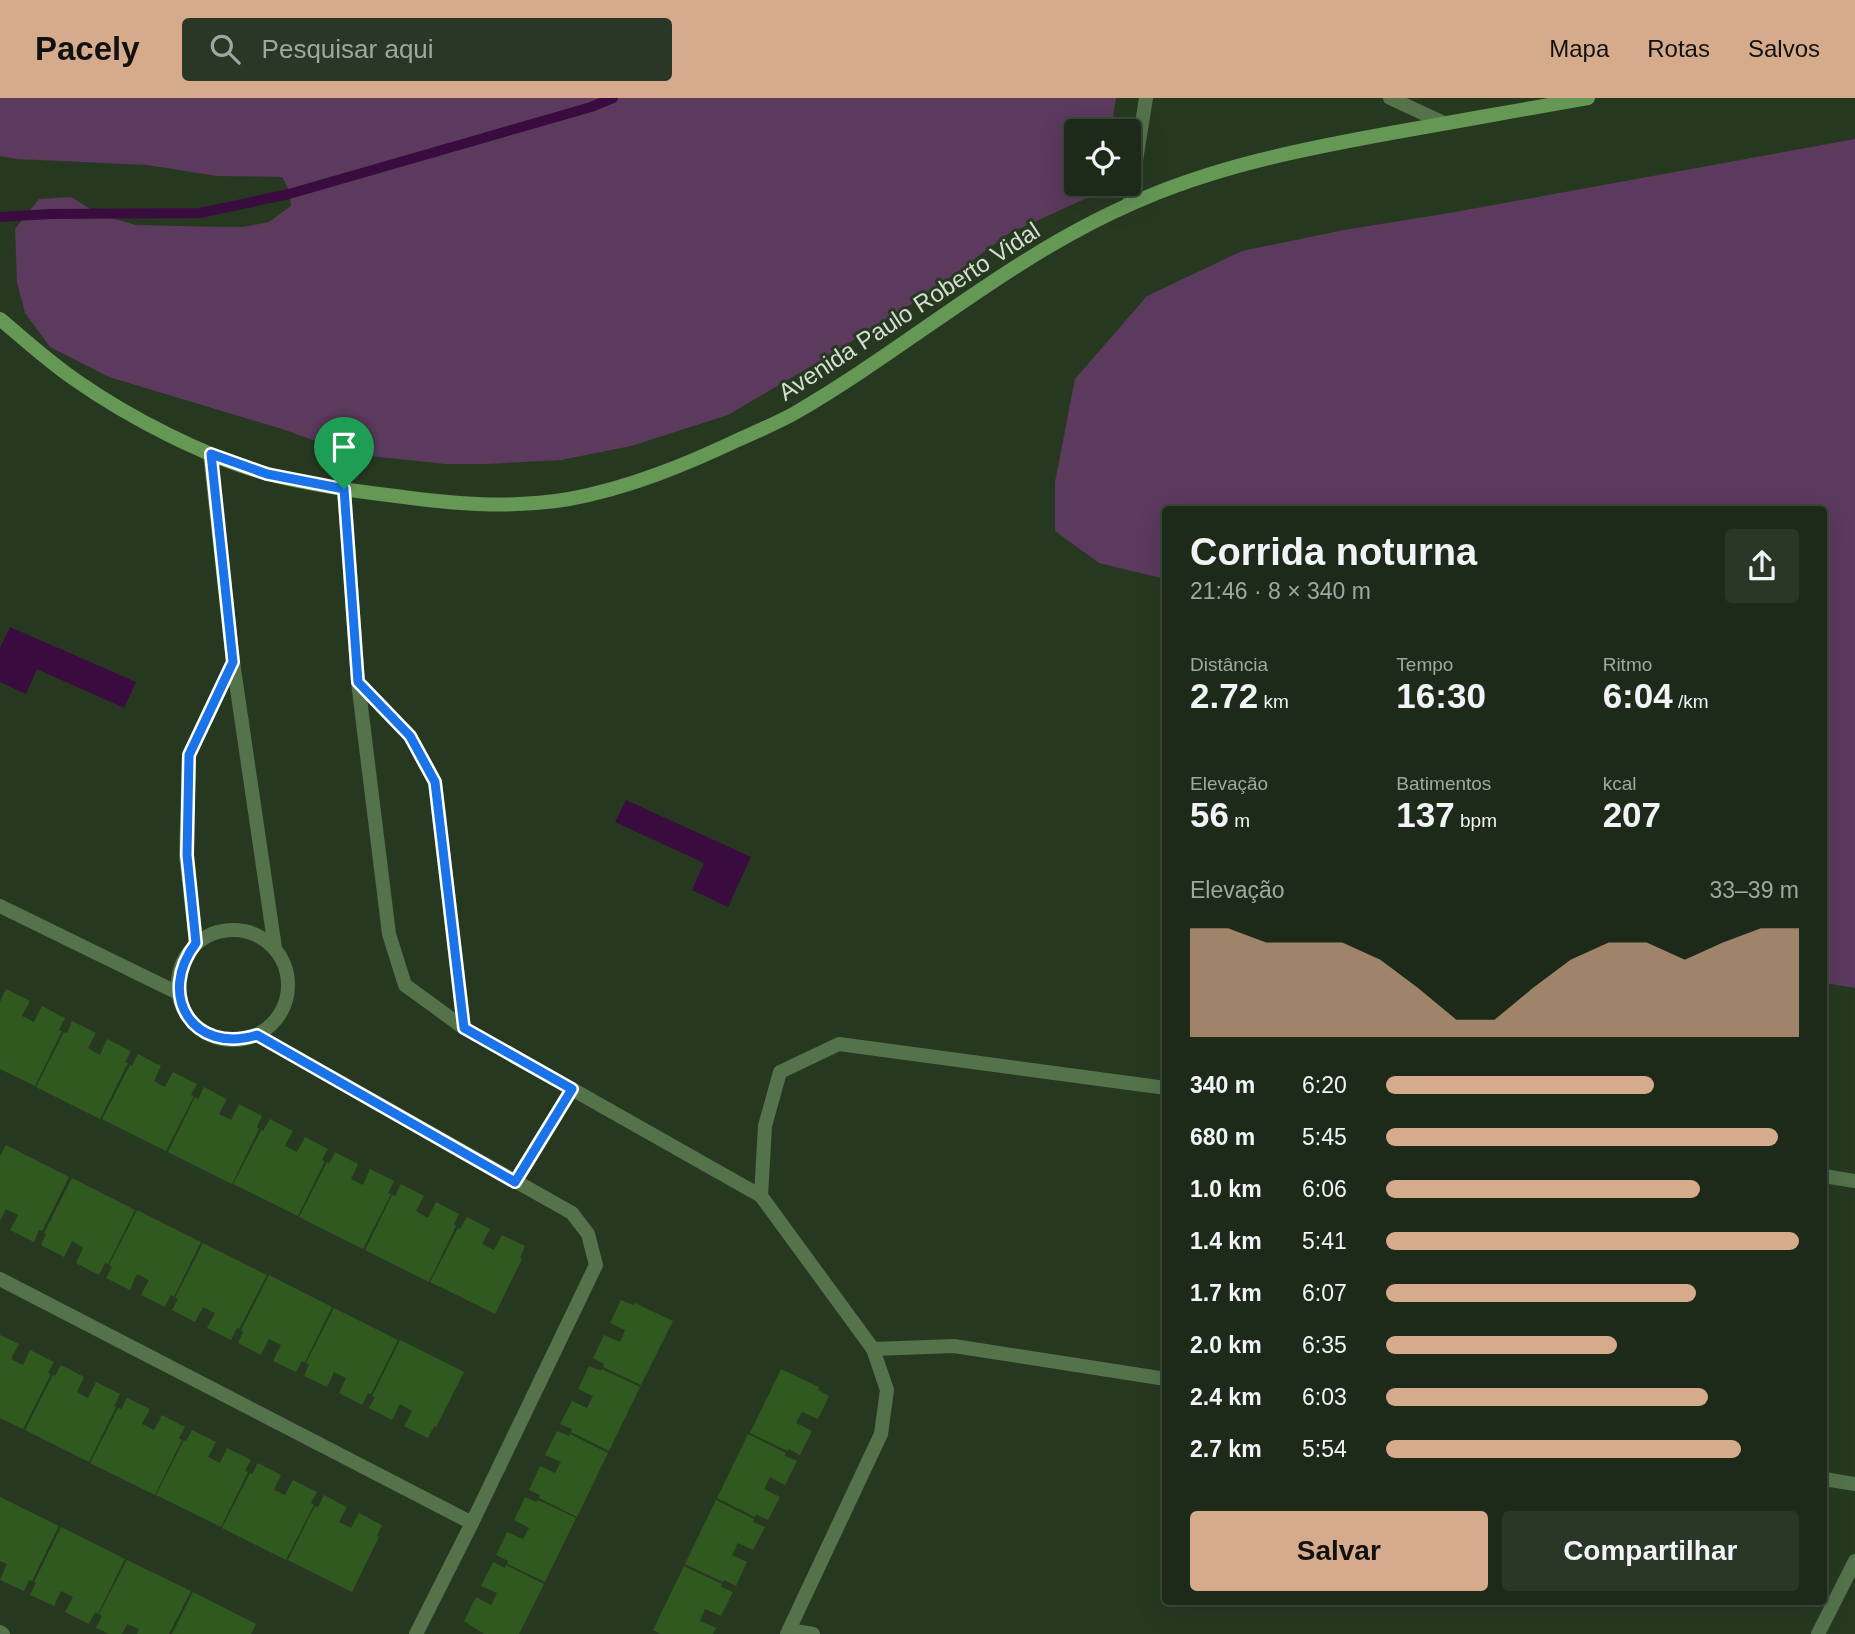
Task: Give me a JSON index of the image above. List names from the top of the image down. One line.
{"streets":{"street":["Avenida Paulo Roberto Vidal"]},"page":{"header":"Pacely","search":"Pesquisar aqui","nav":["Mapa","Rotas","Salvos"],"heading":["Corrida noturna","21:46 · 8 × 340 m"],"stats":[["Distância","2.72 km"],["Tempo","16:30"],["Ritmo","6:04 /km"],["Elevação","56 m"],["Batimentos","137 bpm"],["kcal","207"]],"chart":["Elevação","33–39 m"],"list":[{"name":"340 m","note":"6:20"},{"name":"680 m","note":"5:45"},{"name":"1.0 km","note":"6:06"},{"name":"1.4 km","note":"5:41"},{"name":"1.7 km","note":"6:07"},{"name":"2.0 km","note":"6:35"},{"name":"2.4 km","note":"6:03"},{"name":"2.7 km","note":"5:54"}],"buttons":["Salvar","Compartilhar"]}}
